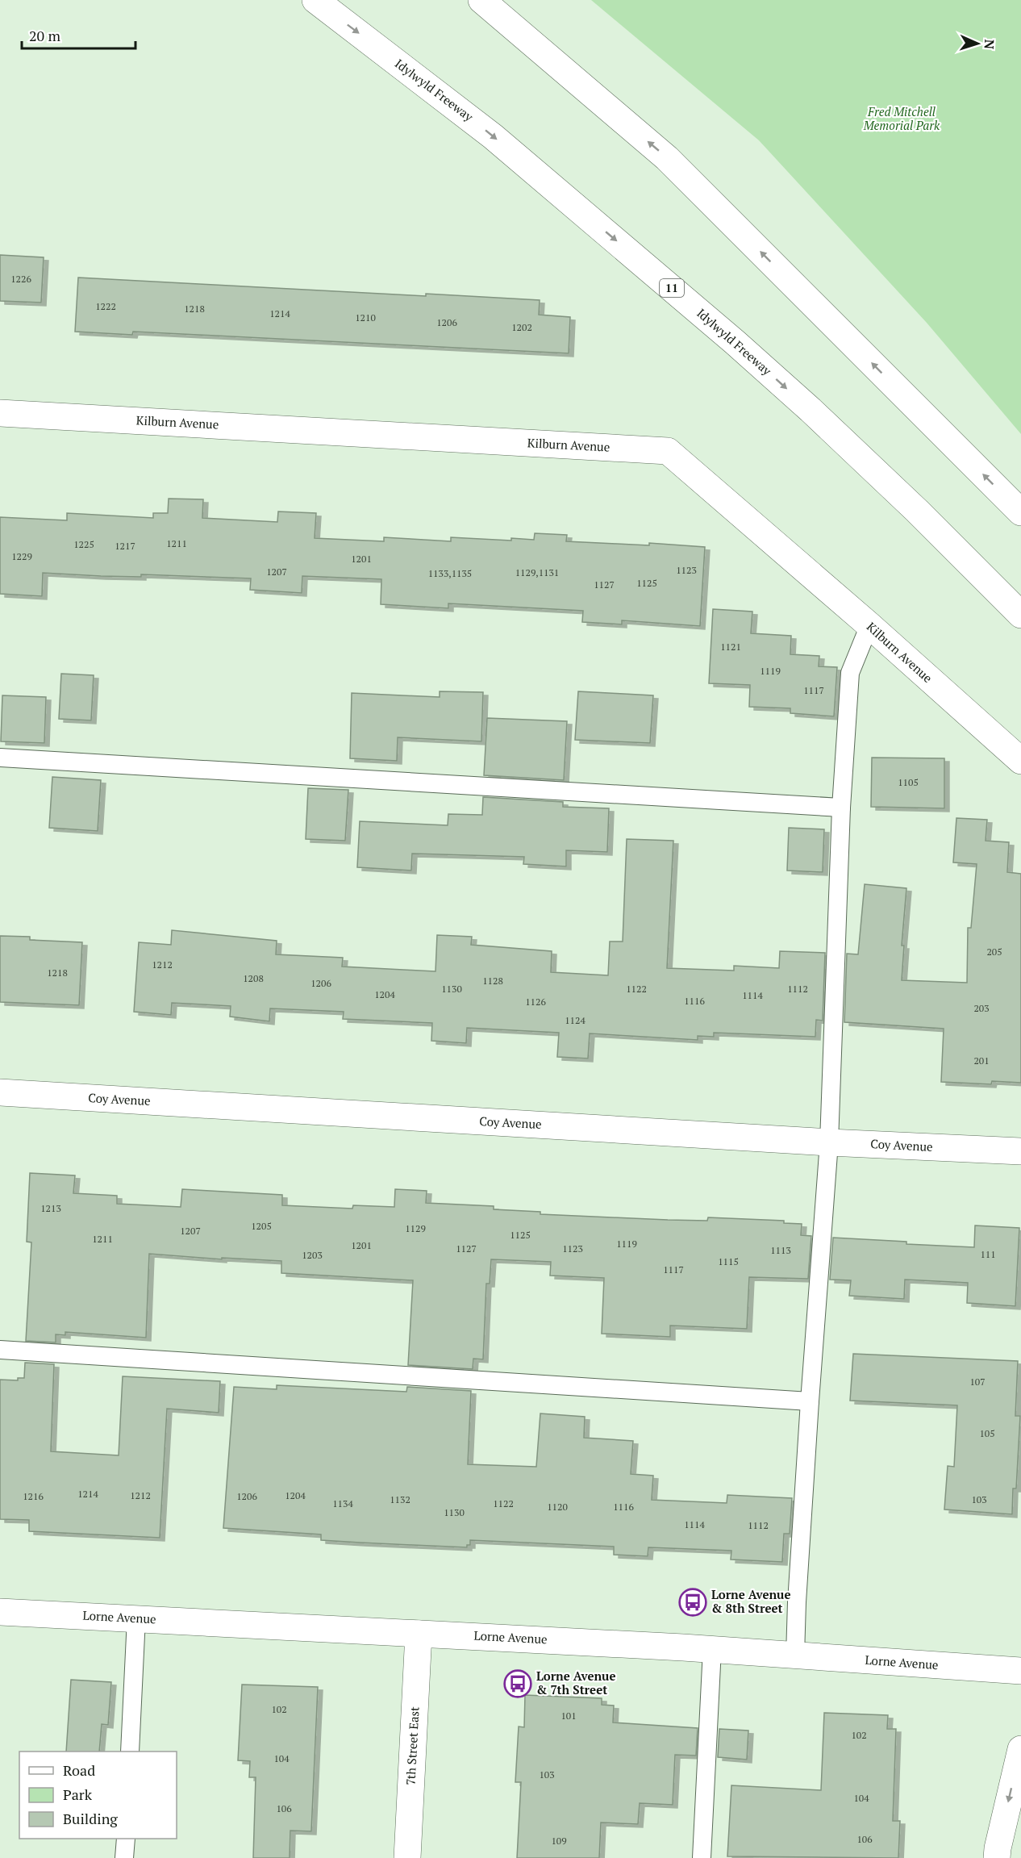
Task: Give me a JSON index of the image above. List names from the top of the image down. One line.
{"streets":{"main road":["Idylwyld Freeway","11","Kilburn Avenue","Coy Avenue","Lorne Avenue","7th Street East"]},"crossings":[["Lorne Avenue","7th Street East"]],"parks":["Fred Mitchell Memorial Park"],"places":{"bus stop":["Lorne Avenue & 8th Street","Lorne Avenue & 7th Street"]},"house_numbers":["1226","1222","1218","1214","1210","1206","1202","1211","1225","1217","1229","1201","1123","1207","1129,1131","1133,1135","1125","1127","1121","1119","1117","1105","205","1212","1218","1208","1128","1206","1130","1122","1112","1204","1114","1116","1126","203","1124","201","1213","1205","1129","1207","1125","1211","1119","1201","1127","1123","1113","111","1203","1115","1117","107","105","1214","1212","1204","1216","1206","1132","103","1134","1122","1120","1116","1130","1114","1112","102","101","102","104","103","104","106","106","109"],"legend":["Road","Park","Building"],"scale_bar":"20 m","north":"right"}
